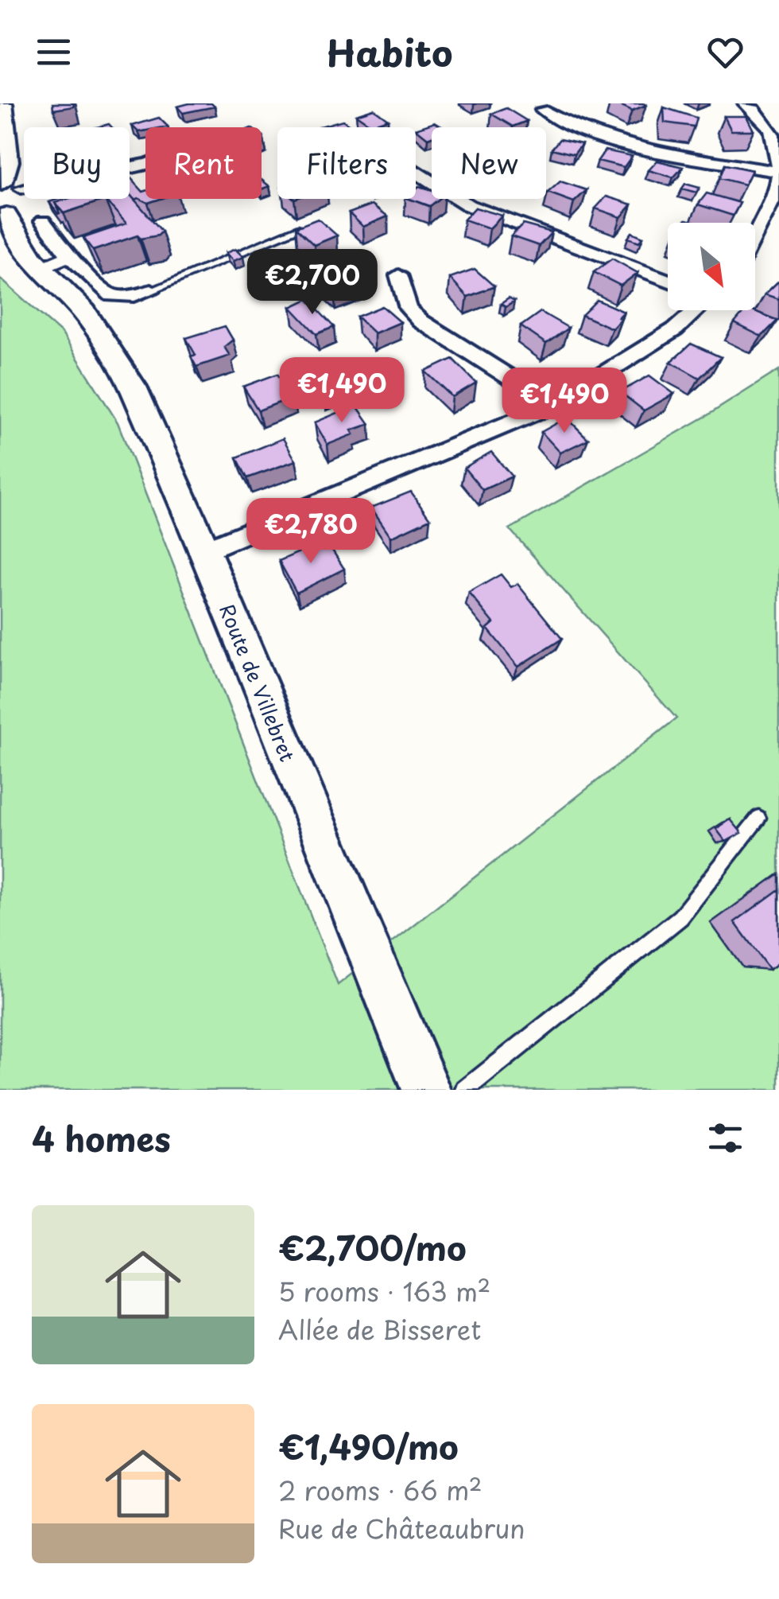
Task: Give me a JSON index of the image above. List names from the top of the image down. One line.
{"streets":{"main road":["Route de Villebret"]},"north":"bottom right","page":{"header":"Habito","chip":["Buy","Rent","Filters","New"],"price":["€2,700","€1,490","€1,490","€2,780"],"heading":"4 homes","list":[{"name":"€2,700/mo","note":"5 rooms · 163 m² · Allée de Bisseret"},{"name":"€1,490/mo","note":"2 rooms · 66 m² · Rue de Châteaubrun"}]}}
